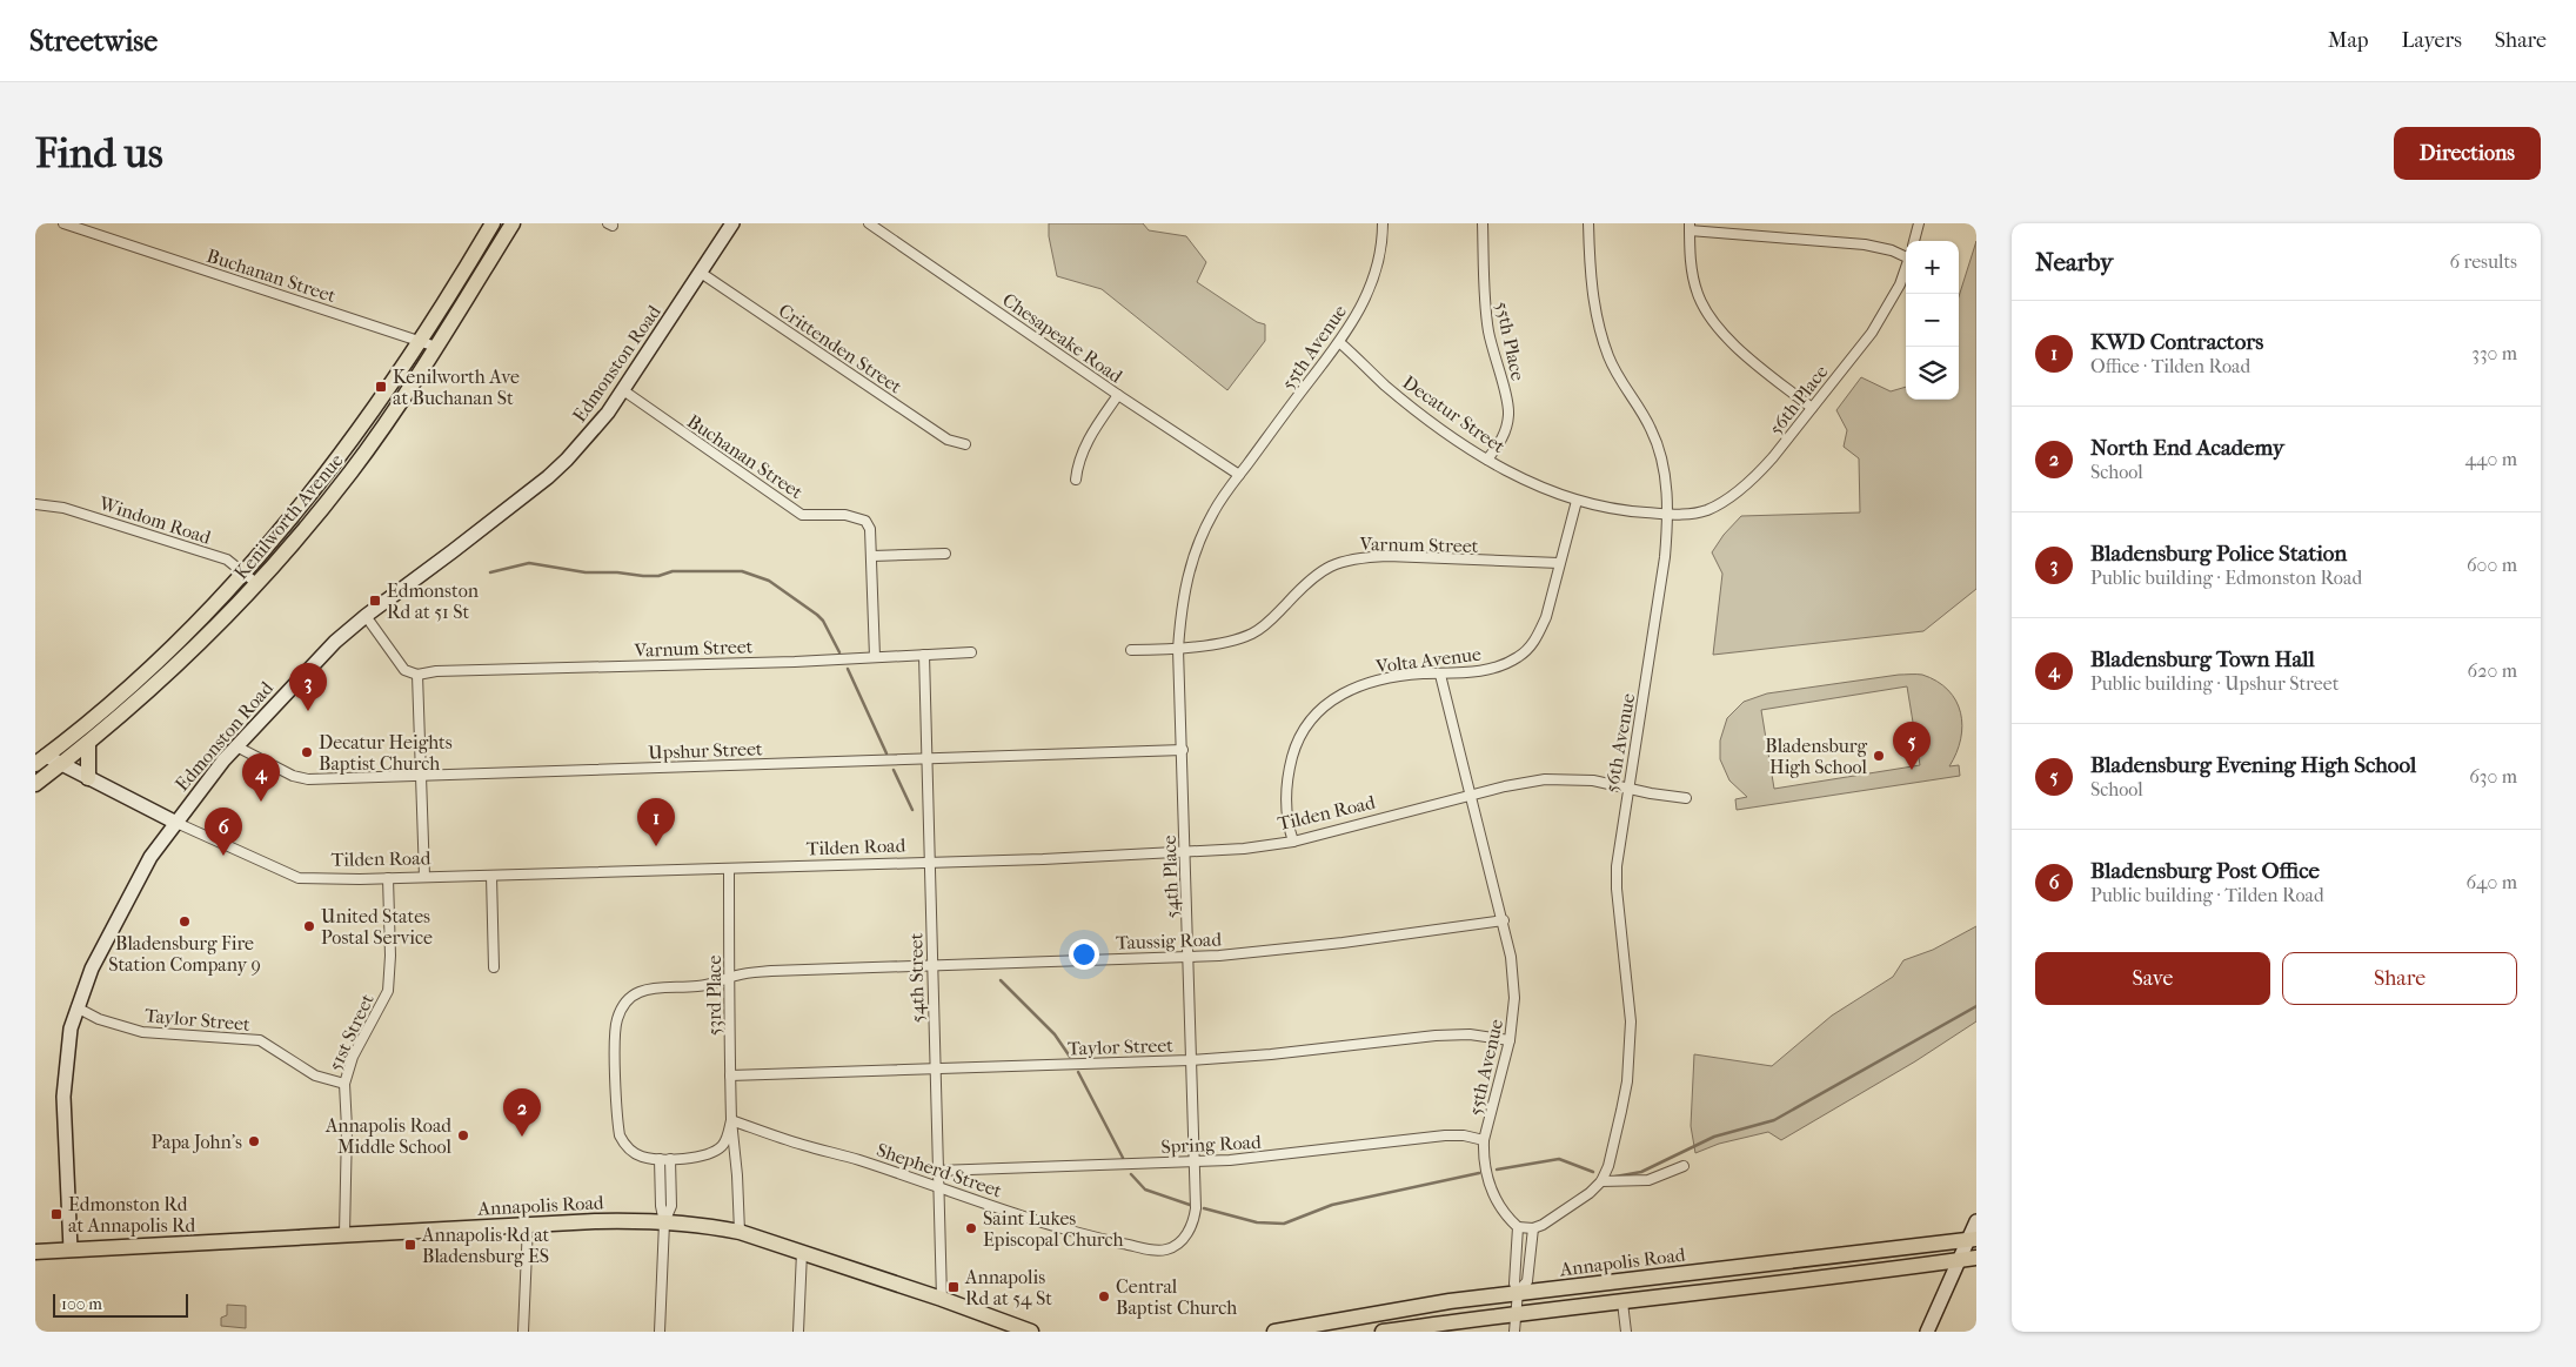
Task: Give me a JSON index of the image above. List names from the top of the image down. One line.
{"streets":{"main road":["Kenilworth Avenue","Annapolis Road"],"street":["Buchanan Street","Chesapeake Road","55th Place","55th Avenue","Crittenden Street","Edmonston Road","56th Place","Decatur Street","Windom Road","Varnum Street","Volta Avenue","56th Avenue","Upshur Street","Tilden Road","54th Place","Taussig Road","54th Street","53rd Place","Taylor Street","51st Street","Spring Road","Shepherd Street"]},"crossings":[["Buchanan Street","Edmonston Road"],["Buchanan Street","Kenilworth Avenue"],["Chesapeake Road","55th Avenue"],["Chesapeake Road","54th Place"],["55th Place","Decatur Street"],["55th Avenue","Decatur Street"],["55th Avenue","Volta Avenue"],["55th Avenue","Tilden Road"],["55th Avenue","54th Place"],["55th Avenue","Taussig Road"],["55th Avenue","Taylor Street"],["55th Avenue","Spring Road"],["Crittenden Street","Edmonston Road"],["Edmonston Road","Upshur Street"],["Edmonston Road","Tilden Road"],["Edmonston Road","Taylor Street"],["Edmonston Road","Annapolis Road"],["56th Place","Decatur Street"],["56th Place","56th Avenue"],["Decatur Street","Volta Avenue"],["Decatur Street","56th Avenue"],["Kenilworth Avenue","Windom Road"],["Kenilworth Avenue","Tilden Road"],["Varnum Street","Volta Avenue"],["Varnum Street","54th Place"],["Varnum Street","54th Street"],["Volta Avenue","Tilden Road"],["56th Avenue","Tilden Road"],["Upshur Street","54th Place"],["Upshur Street","54th Street"],["Tilden Road","54th Place"],["Tilden Road","54th Street"],["Tilden Road","53rd Place"],["Tilden Road","51st Street"],["54th Place","Taussig Road"],["54th Place","Taylor Street"],["54th Place","Spring Road"],["54th Place","Shepherd Street"],["Taussig Road","54th Street"],["Taussig Road","53rd Place"],["54th Street","Taylor Street"],["54th Street","Spring Road"],["54th Street","Shepherd Street"],["54th Street","Annapolis Road"],["53rd Place","Taylor Street"],["53rd Place","Shepherd Street"],["53rd Place","Annapolis Road"],["Taylor Street","51st Street"],["51st Street","Annapolis Road"]],"places":{"transit":["Kenilworth Ave at Buchanan St","Edmonston Rd at 51 St","Edmonston Rd at Annapolis Rd","Annapolis Rd at Bladensburg ES","Annapolis Rd at 54 St"],"other":["Decatur Heights Baptist Church","Bladensburg High School","Bladensburg Fire Station Company 9","United States Postal Service","Annapolis Road Middle School","Papa John's","Saint Lukes Episcopal Church","Central Baptist Church"]},"scale_bar":"100 m","page":{"header":"Streetwise","nav":["Map","Layers","Share"],"buttons":["Directions",["Save","Share"]],"title":"Find us","heading":["Nearby","6 results"],"map_buttons":["+","−"],"list":[{"mark":"1","name":"KWD Contractors","note":"Office · Tilden Road","value":"330 m"},{"mark":"2","name":"North End Academy","note":"School","value":"440 m"},{"mark":"3","name":"Bladensburg Police Station","note":"Public building · Edmonston Road","value":"600 m"},{"mark":"4","name":"Bladensburg Town Hall","note":"Public building · Upshur Street","value":"620 m"},{"mark":"5","name":"Bladensburg Evening High School","note":"School","value":"630 m"},{"mark":"6","name":"Bladensburg Post Office","note":"Public building · Tilden Road","value":"640 m"}],"pins":["3","5","4","1","6","2"],"scale":"100 m"}}
